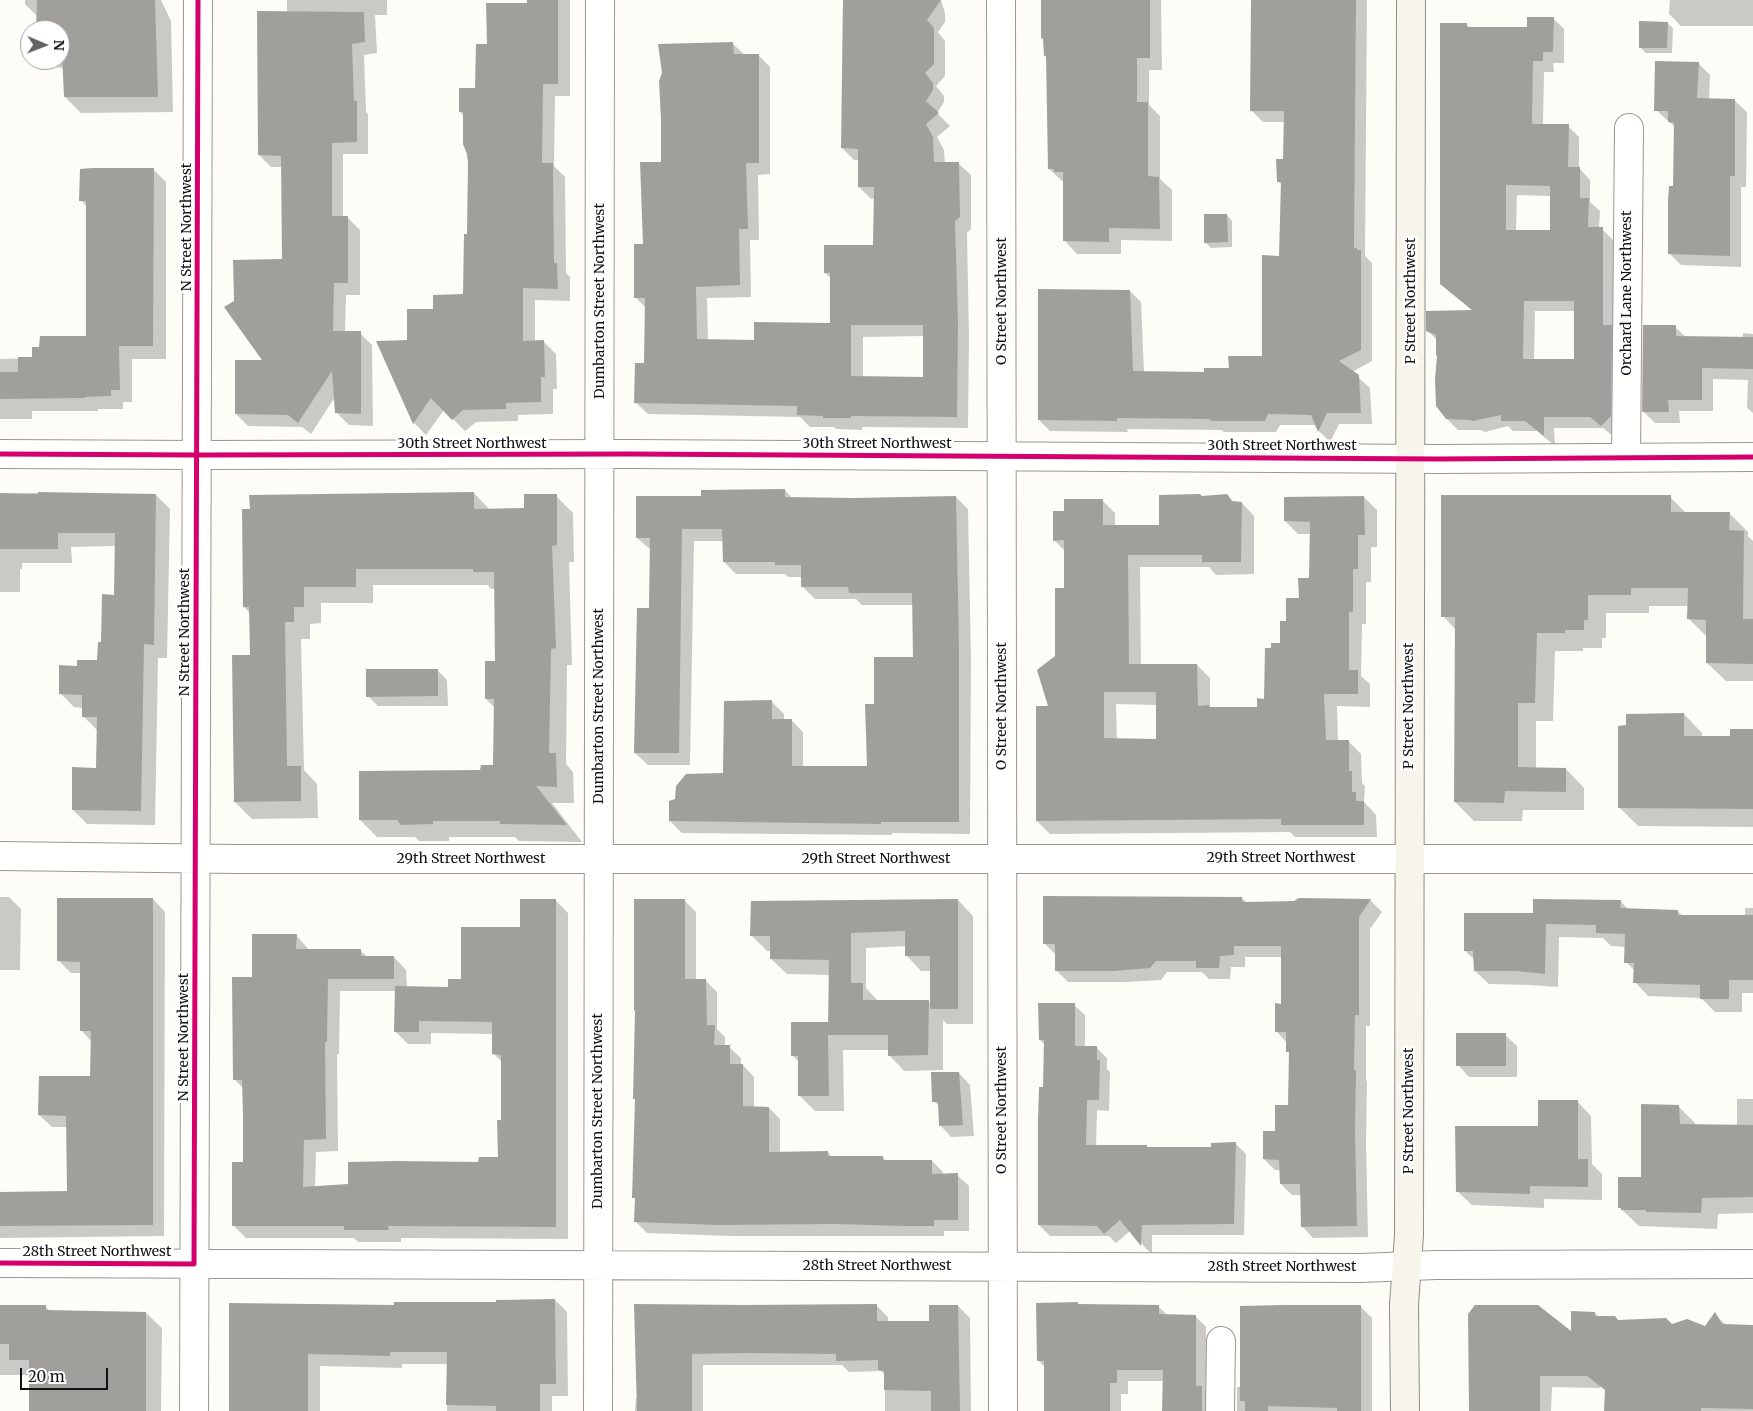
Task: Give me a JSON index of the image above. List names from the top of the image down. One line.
{"streets":{"main road":["P Street Northwest"],"street":["N Street Northwest","Orchard Lane Northwest","Dumbarton Street Northwest","O Street Northwest","30th Street Northwest","29th Street Northwest","28th Street Northwest"]},"crossings":[["N Street Northwest","30th Street Northwest"],["N Street Northwest","29th Street Northwest"],["N Street Northwest","28th Street Northwest"],["Orchard Lane Northwest","30th Street Northwest"],["Dumbarton Street Northwest","30th Street Northwest"],["Dumbarton Street Northwest","29th Street Northwest"],["Dumbarton Street Northwest","28th Street Northwest"],["O Street Northwest","30th Street Northwest"],["O Street Northwest","29th Street Northwest"],["O Street Northwest","28th Street Northwest"],["P Street Northwest","30th Street Northwest"],["P Street Northwest","29th Street Northwest"],["P Street Northwest","28th Street Northwest"]],"scale_bar":"20 m","north":"right"}
